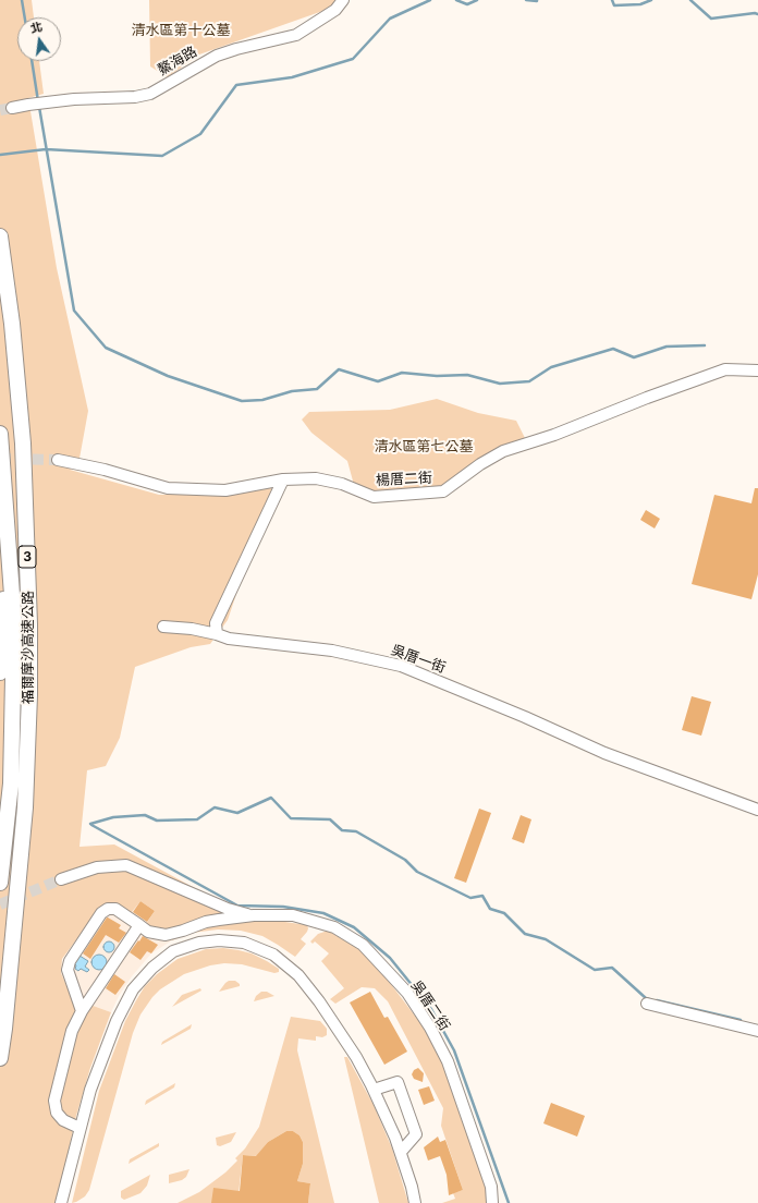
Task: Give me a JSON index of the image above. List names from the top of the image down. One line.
{"streets":{"highway":["3","福爾摩沙高速公路"],"street":["鰲海路","楊厝二街","吳厝一街","吳厝二街"]},"parks":["清水區第十公墓","清水區第七公墓"],"north":"top"}
